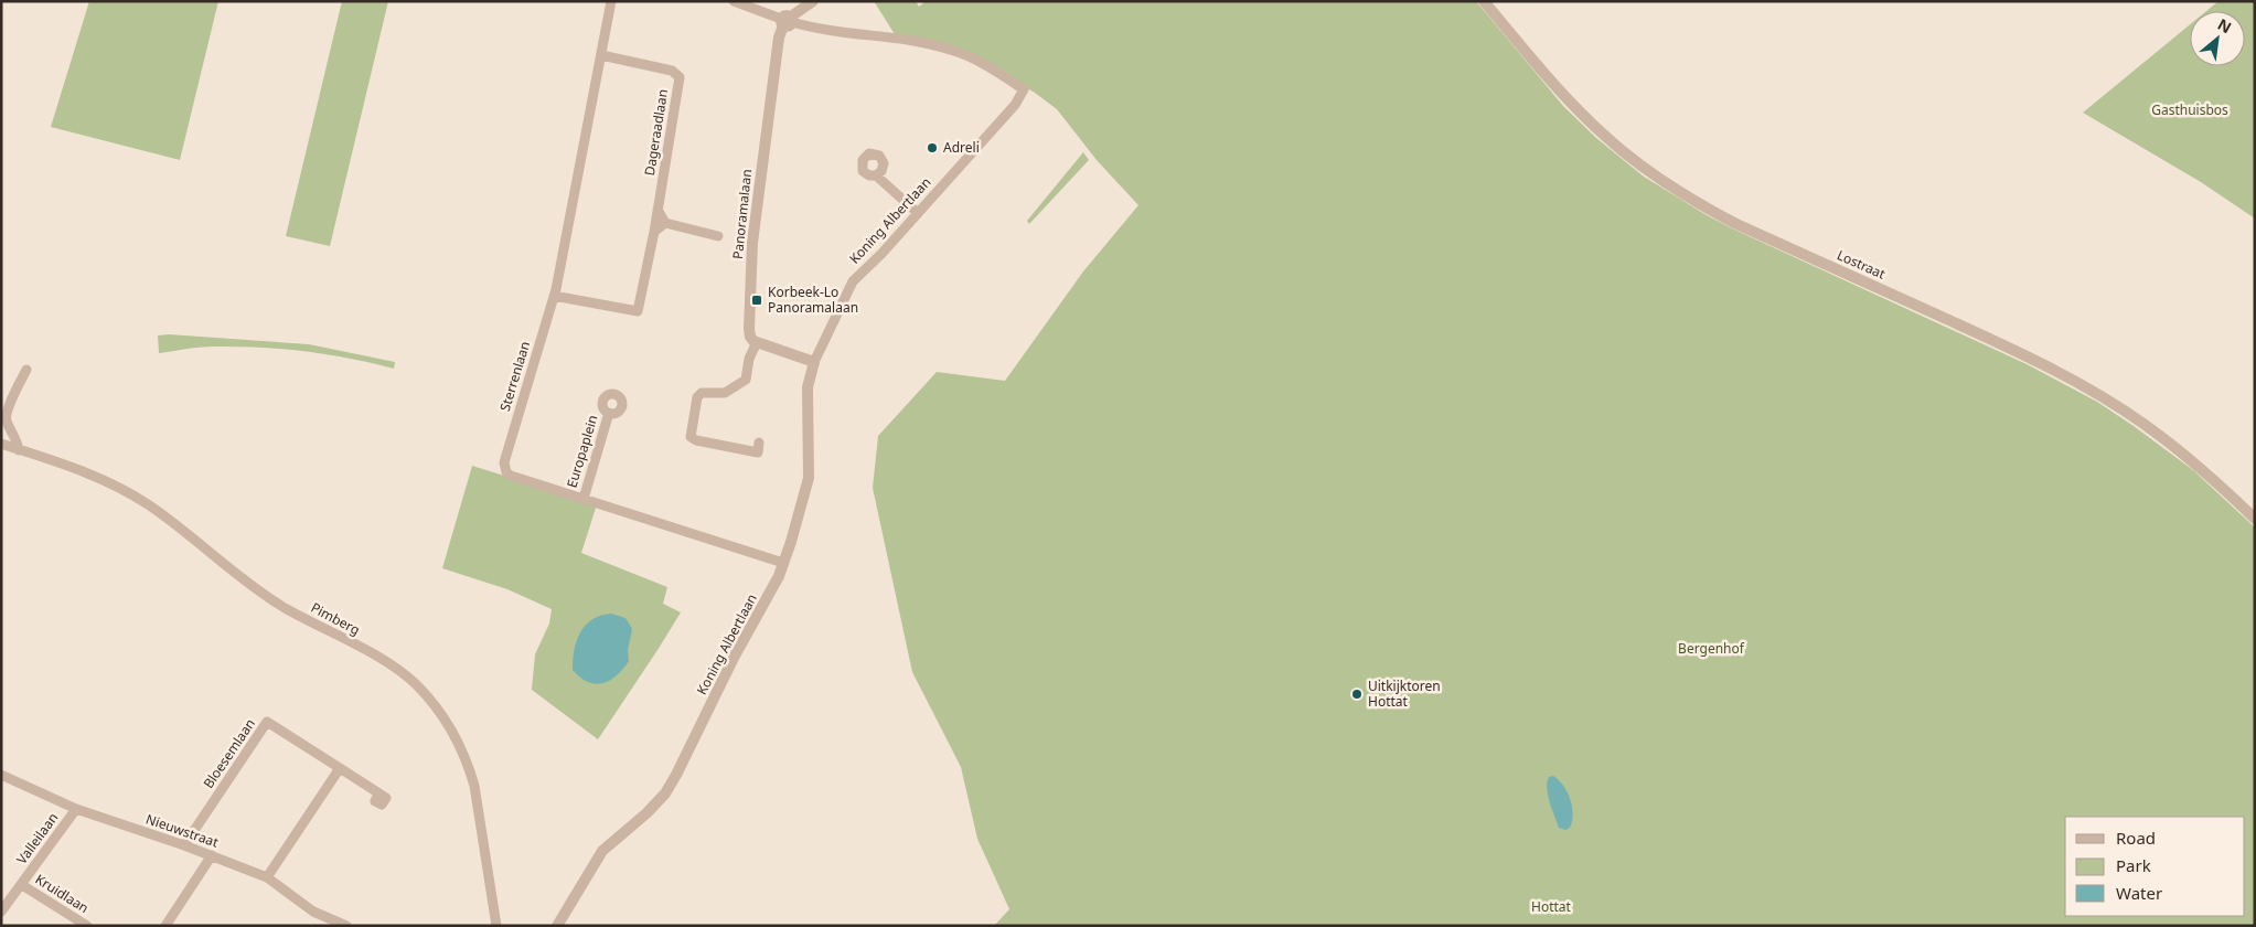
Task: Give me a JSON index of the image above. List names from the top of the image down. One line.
{"streets":{"street":["Dageraadlaan","Panoramalaan","Koning Albertlaan","Lostraat","Sterrenlaan","Europaplein","Pimberg","Bloesemlaan","Nieuwstraat","Valleilaan","Kruidlaan"]},"crossings":[["Dageraadlaan","Sterrenlaan"],["Panoramalaan","Koning Albertlaan"],["Koning Albertlaan","Sterrenlaan"],["Sterrenlaan","Europaplein"],["Bloesemlaan","Nieuwstraat"],["Nieuwstraat","Valleilaan"],["Valleilaan","Kruidlaan"]],"parks":["Gasthuisbos","Bergenhof","Hottat"],"places":{"other":["Adreli","Uitkijktoren Hottat"],"transit":["Korbeek-Lo Panoramalaan"]},"legend":["Road","Park","Water"],"north":"top right"}
